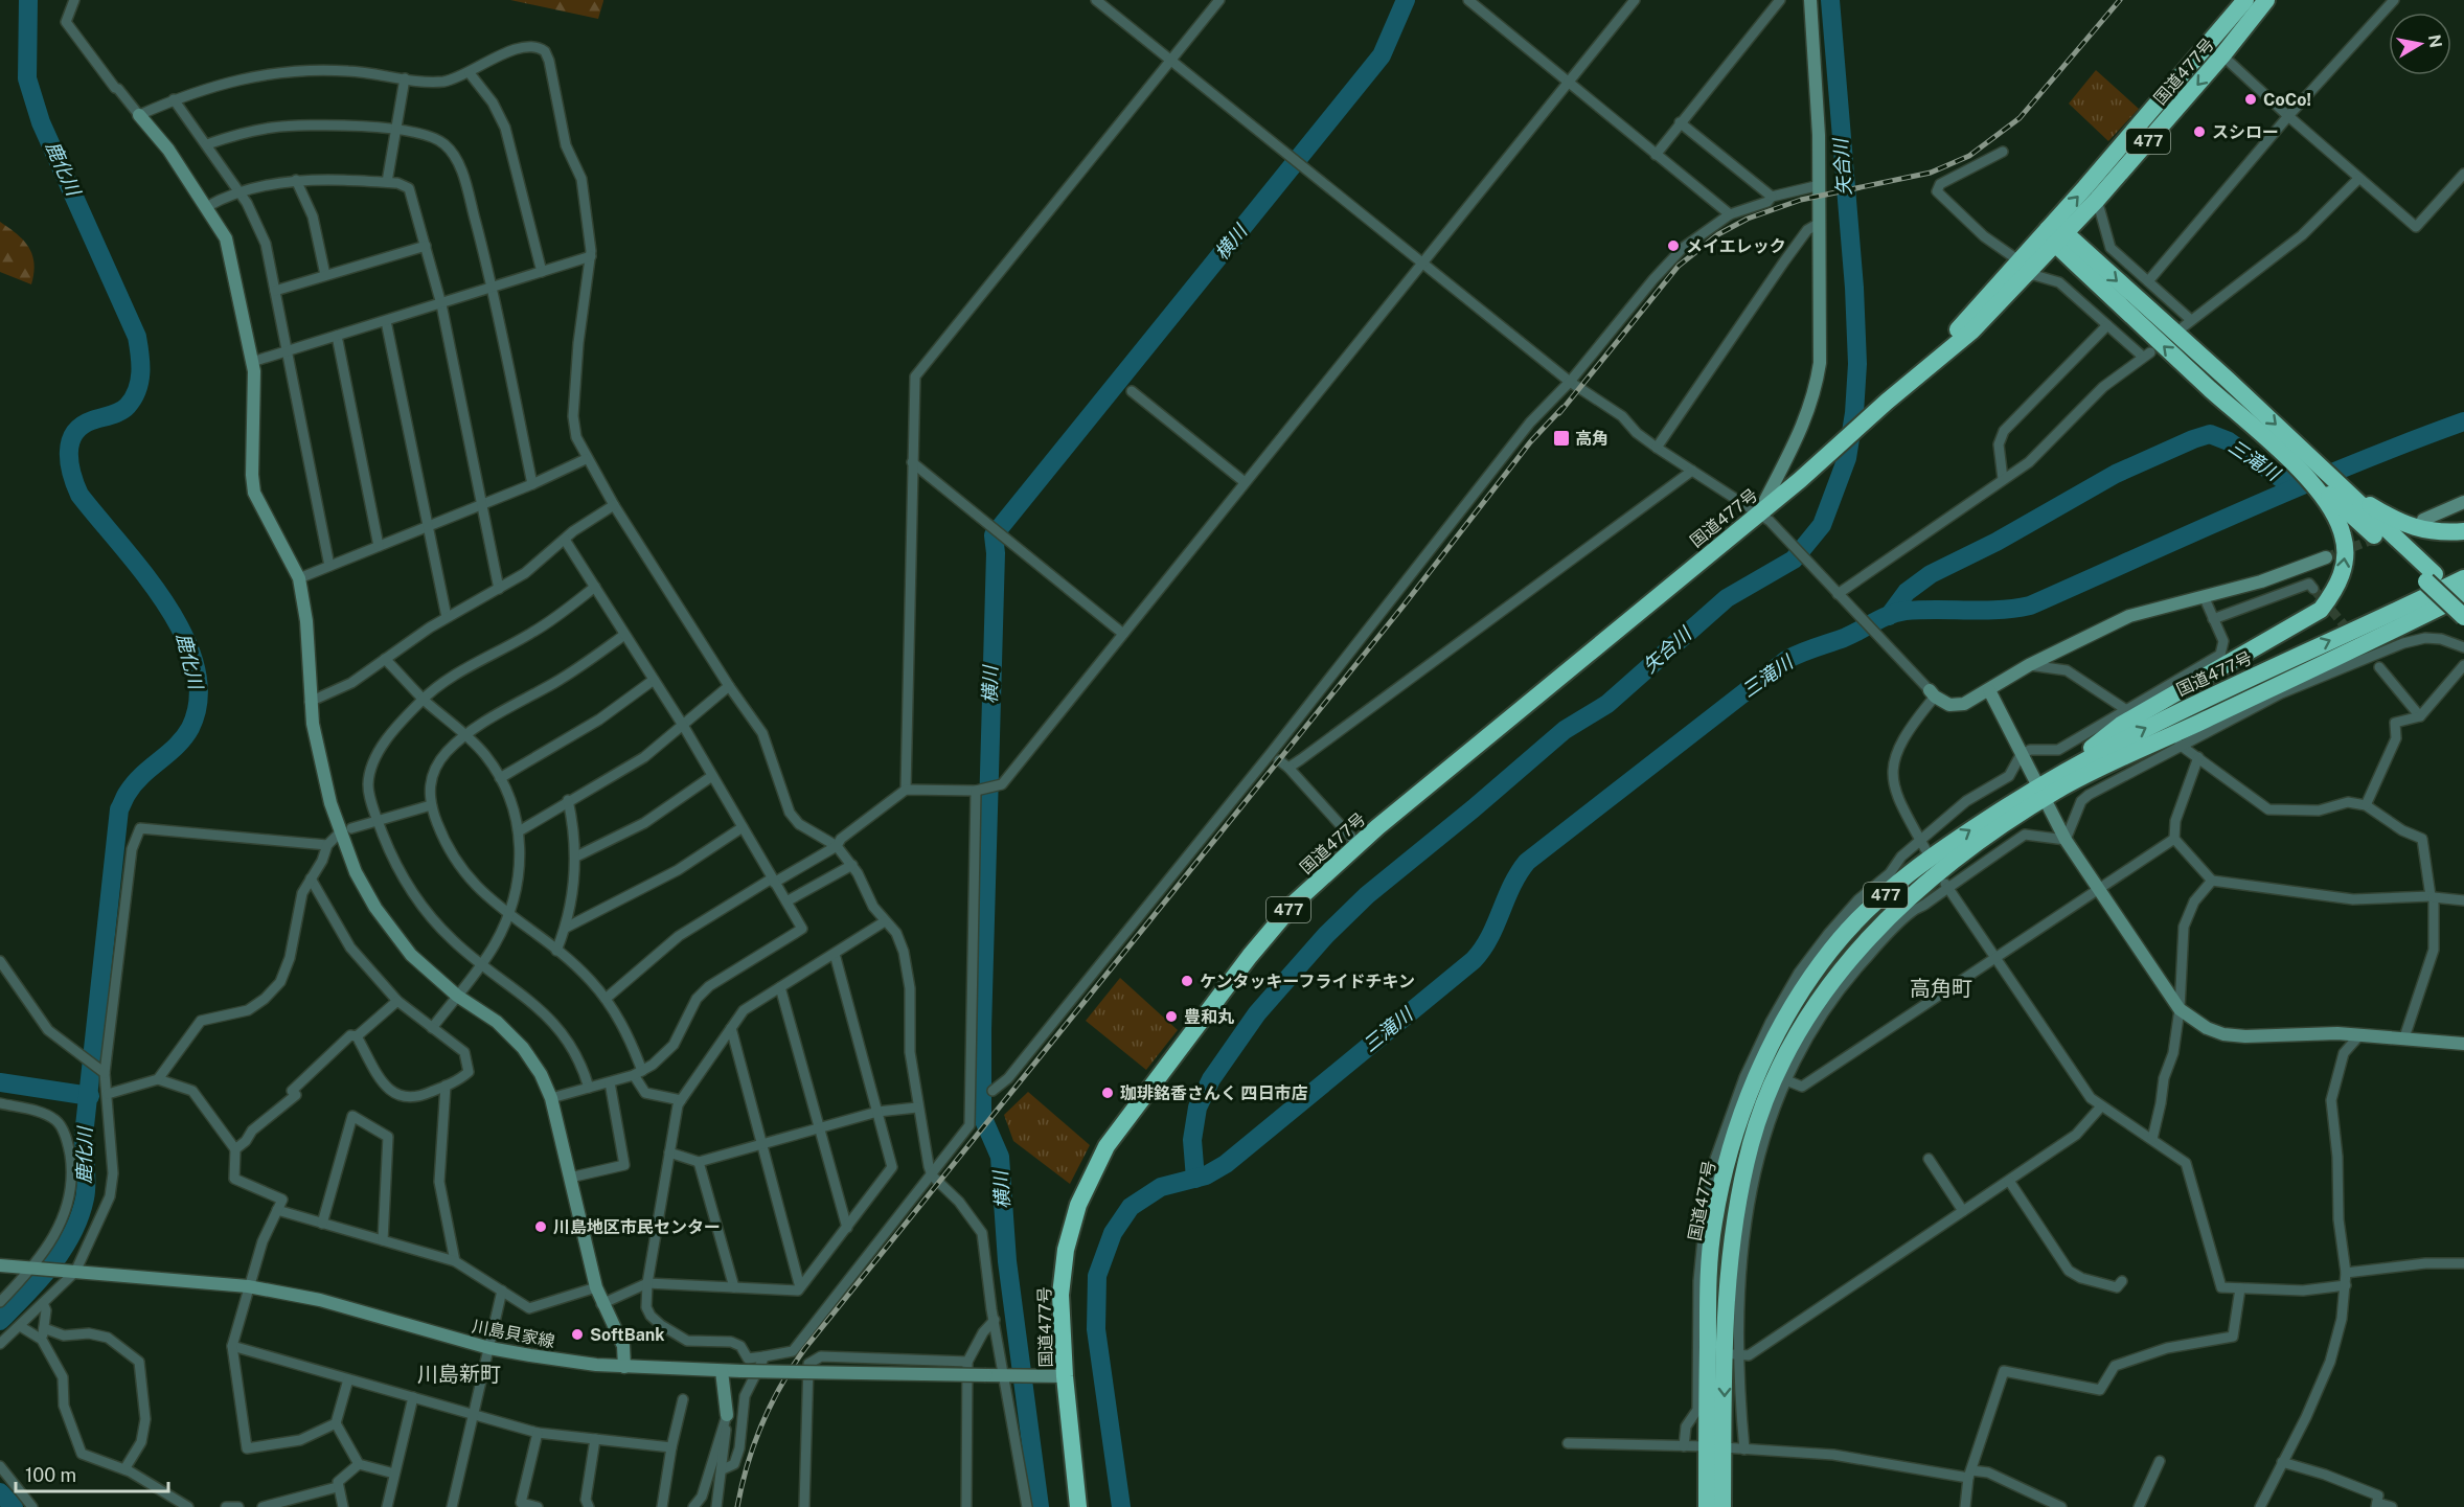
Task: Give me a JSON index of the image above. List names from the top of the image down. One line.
{"streets":{"highway":["国道477号","477"],"street":["川島貝家線"]},"crossings":[["国道477号","477"],["国道477号","川島貝家線"]],"districts":["高角町","川島新町"],"water":["矢合川","鹿化川","横川","三滝川"],"places":{"other":["CoCo!","スシロー","メイエレック","ケンタッキーフライドチキン","豊和丸","珈琲銘香さんく 四日市店","川島地区市民センター","SoftBank"],"transit":["高角"]},"scale_bar":"100 m","north":"right"}
